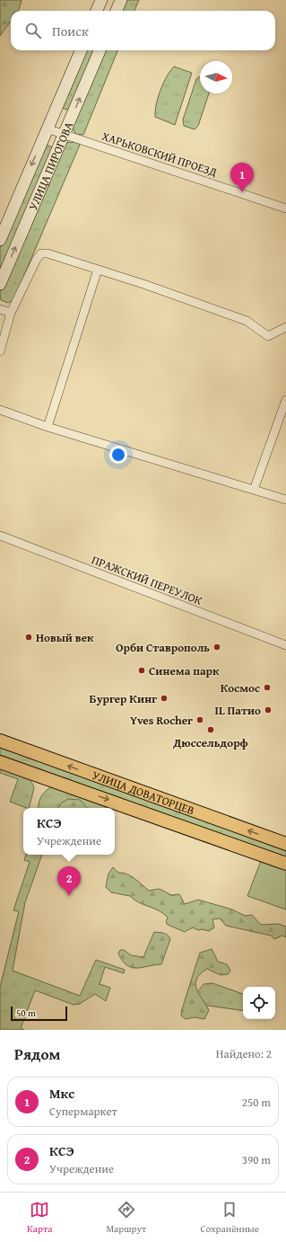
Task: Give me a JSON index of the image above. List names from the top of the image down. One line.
{"streets":{"main road":["УЛИЦА ПИРОГОВА","УЛИЦА ДОВАТОРЦЕВ"],"street":["ХАРЬКОВСКИЙ ПРОЕЗД","ПРАЖСКИЙ ПЕРЕУЛОК"]},"crossings":[["ХАРЬКОВСКИЙ ПРОЕЗД","УЛИЦА ПИРОГОВА"]],"places":["Новый век","Орби Ставрополь","Синема парк","Космос","Бургер Кинг","IL Патио","Yves Rocher","Дюссельдорф"],"scale_bar":"50 m","north":"right","page":{"search":"Поиск","pins":["1","2"],"popup":["КСЭ","Учреждение"],"scale":"50 m","heading":["Рядом","Найдено: 2"],"list":[{"mark":"1","name":"Мкс","note":"Супермаркет","value":"250 m"},{"mark":"2","name":"КСЭ","note":"Учреждение","value":"390 m"}],"nav":["Карта","Маршрут","Сохранённые"]}}
